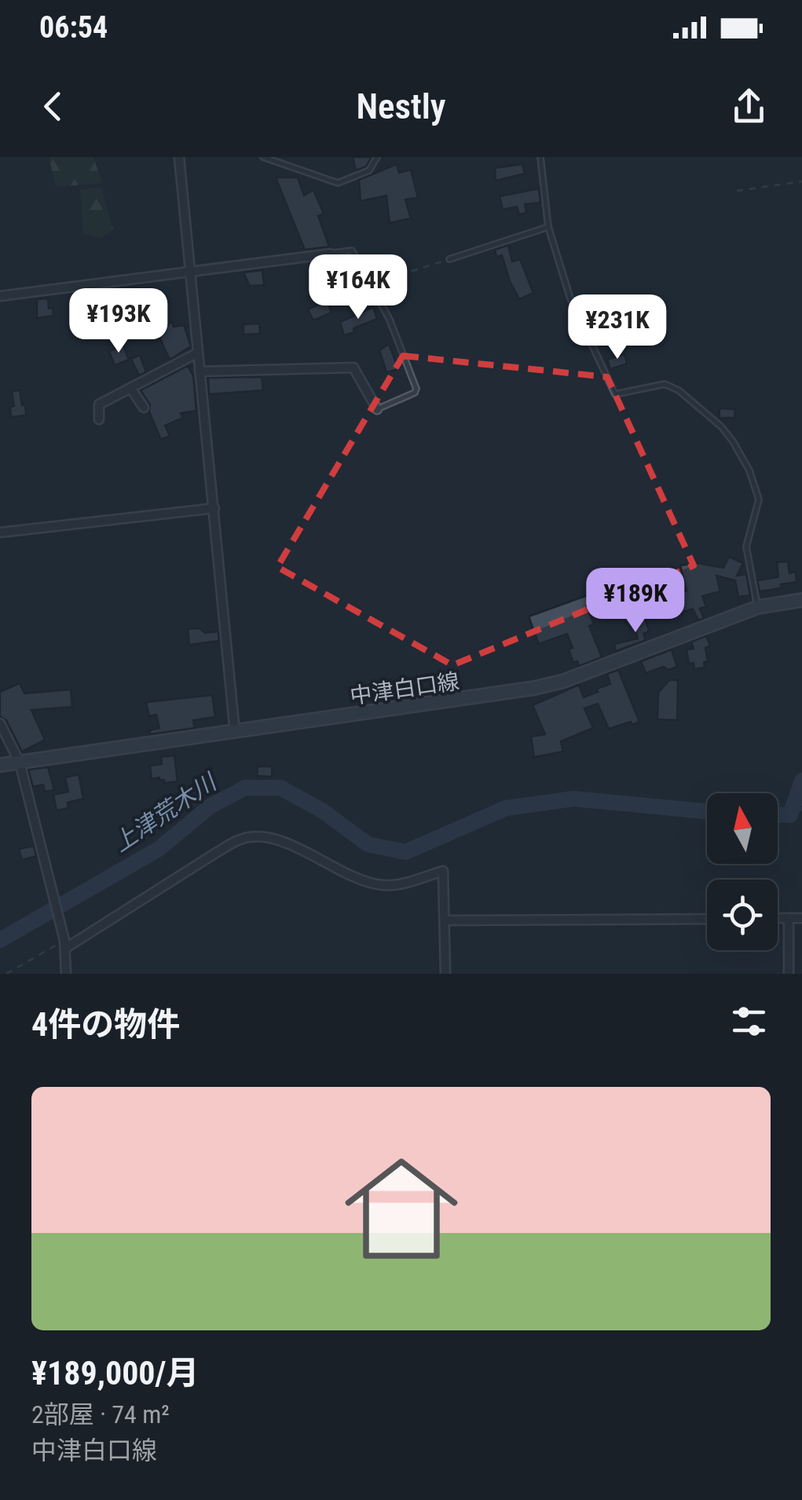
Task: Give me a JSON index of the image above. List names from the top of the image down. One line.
{"streets":{"main road":["中津白口線"]},"water":["上津荒木川"],"north":"top","page":{"status":"06:54","header":"Nestly","price":["¥164K","¥193K","¥231K","¥189K"],"heading":"4件の物件","list":[{"name":"¥189,000/月","note":"2部屋 · 74 m² · 中津白口線"}]}}
